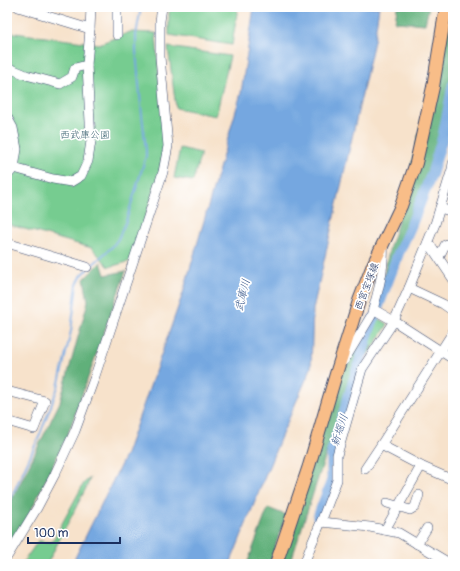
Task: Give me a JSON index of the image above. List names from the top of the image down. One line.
{"streets":{"main road":["西宮宝塚線"]},"water":["武庫川","新堀川"],"parks":["西武庫公園"],"scale_bar":"100 m"}
